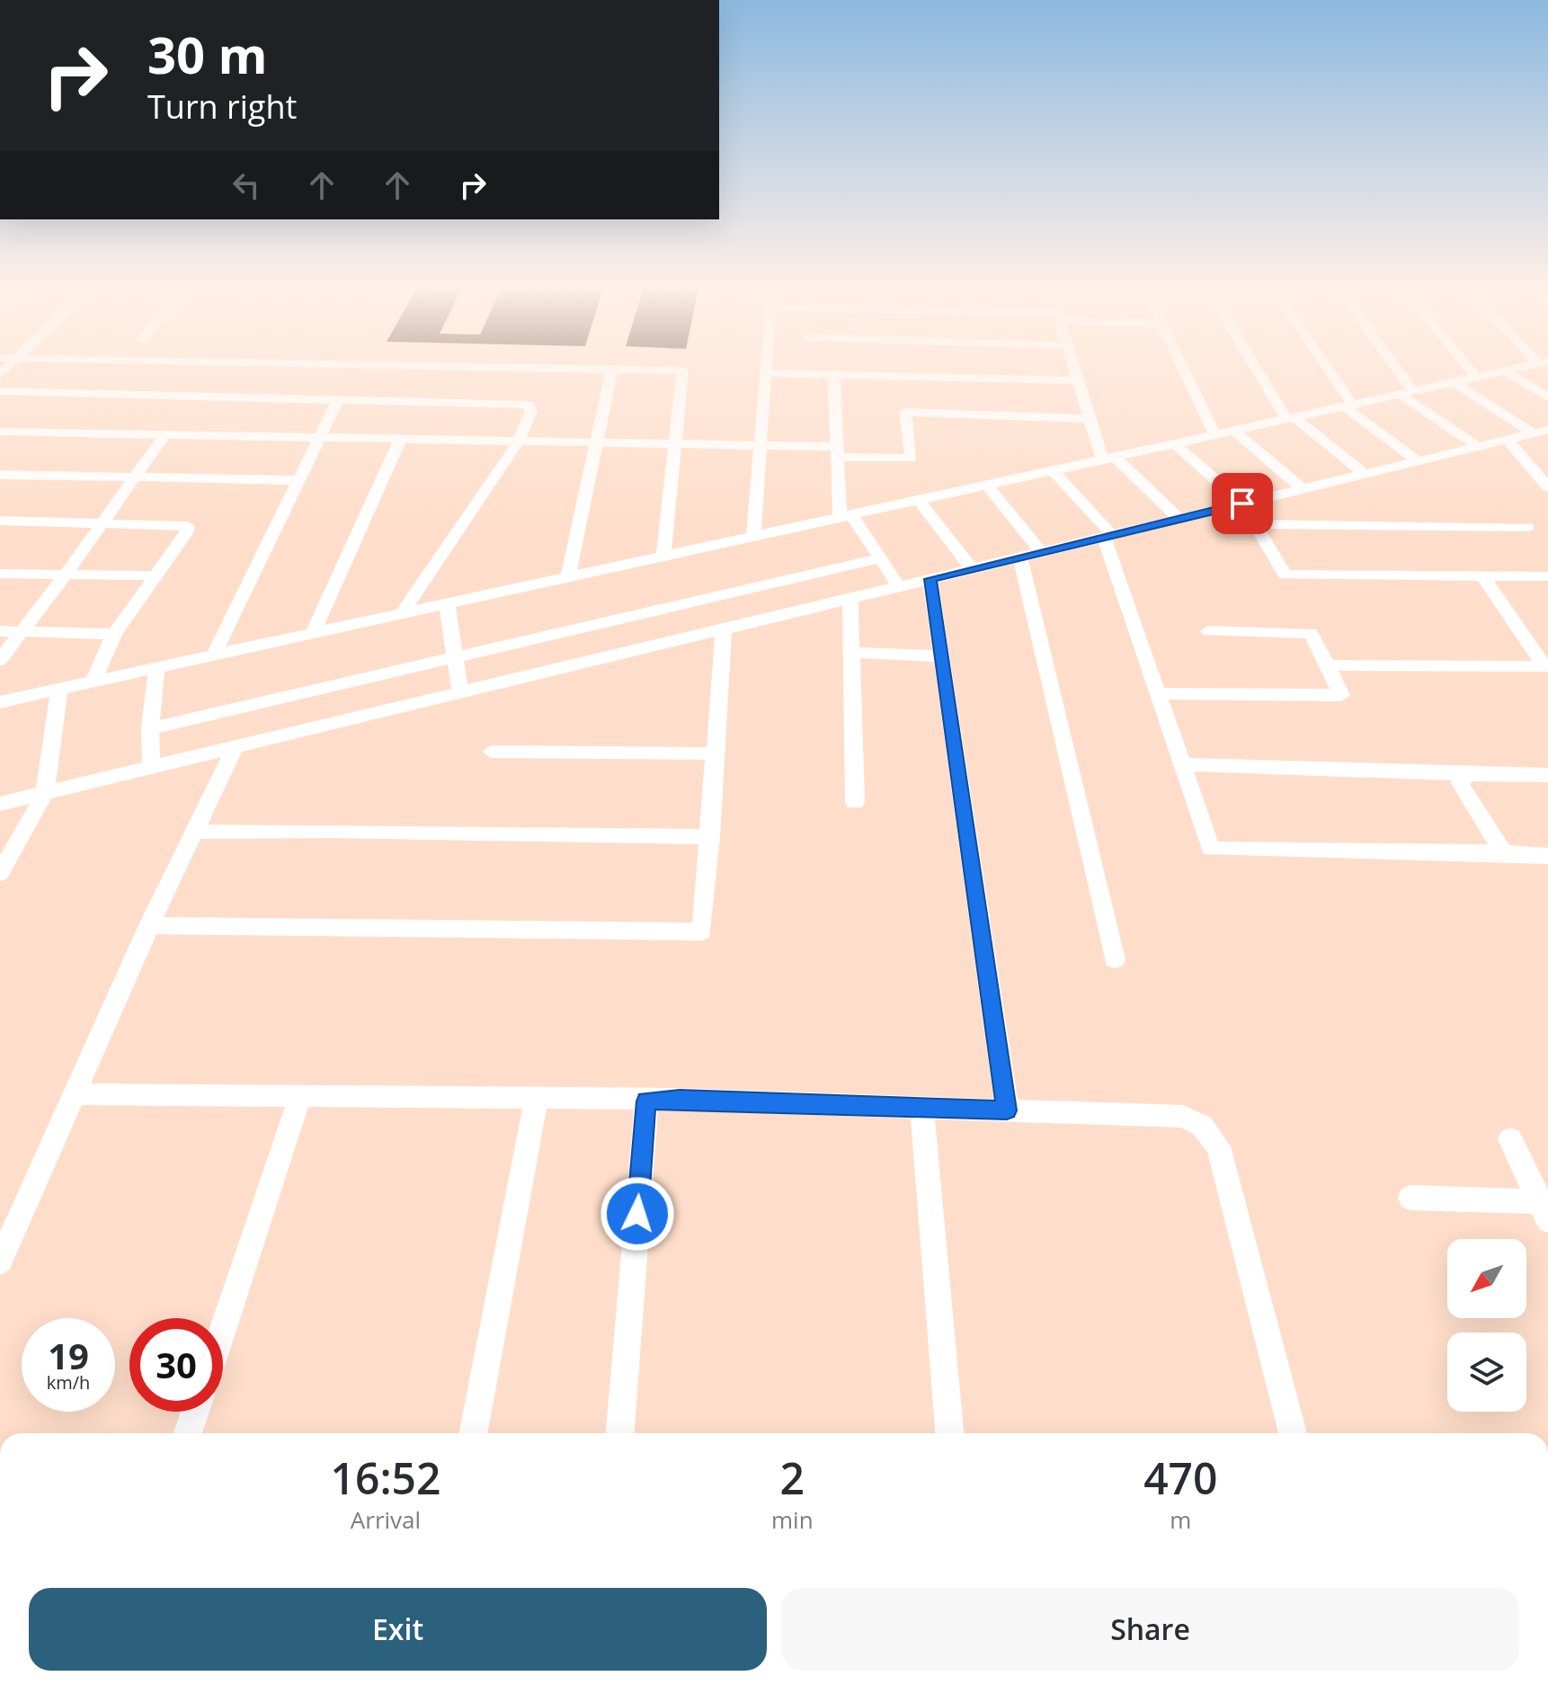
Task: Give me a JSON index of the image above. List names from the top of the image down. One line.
{"north":"bottom left","page":{"turn":["30 m","Turn right"],"speed":"19 km/h","limit":"30","eta":["16:52","Arrival","2","min","470","m"],"buttons":["Exit","Share"]}}
